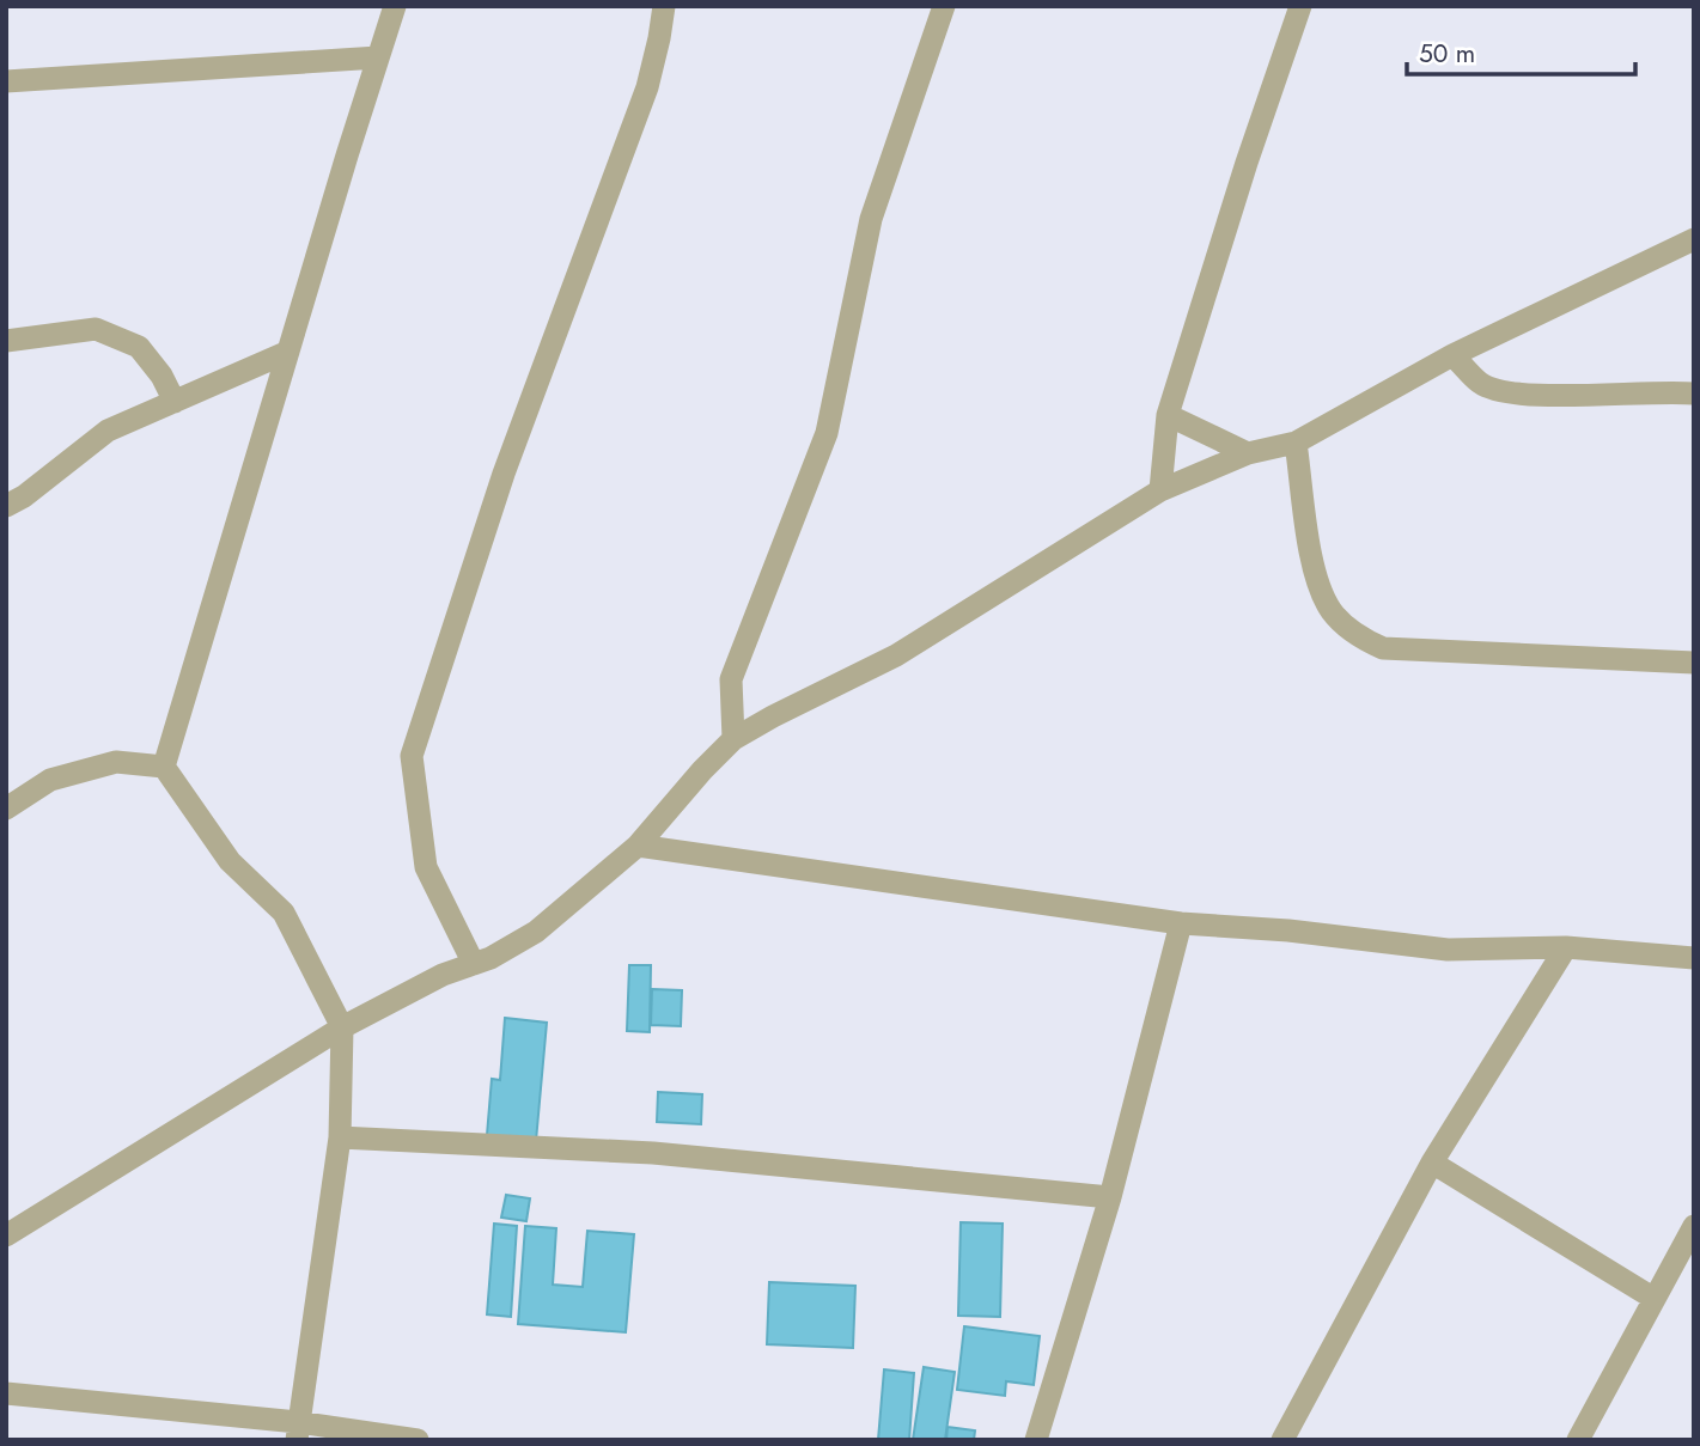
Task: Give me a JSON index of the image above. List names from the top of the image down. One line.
{"scale_bar":"50 m"}
